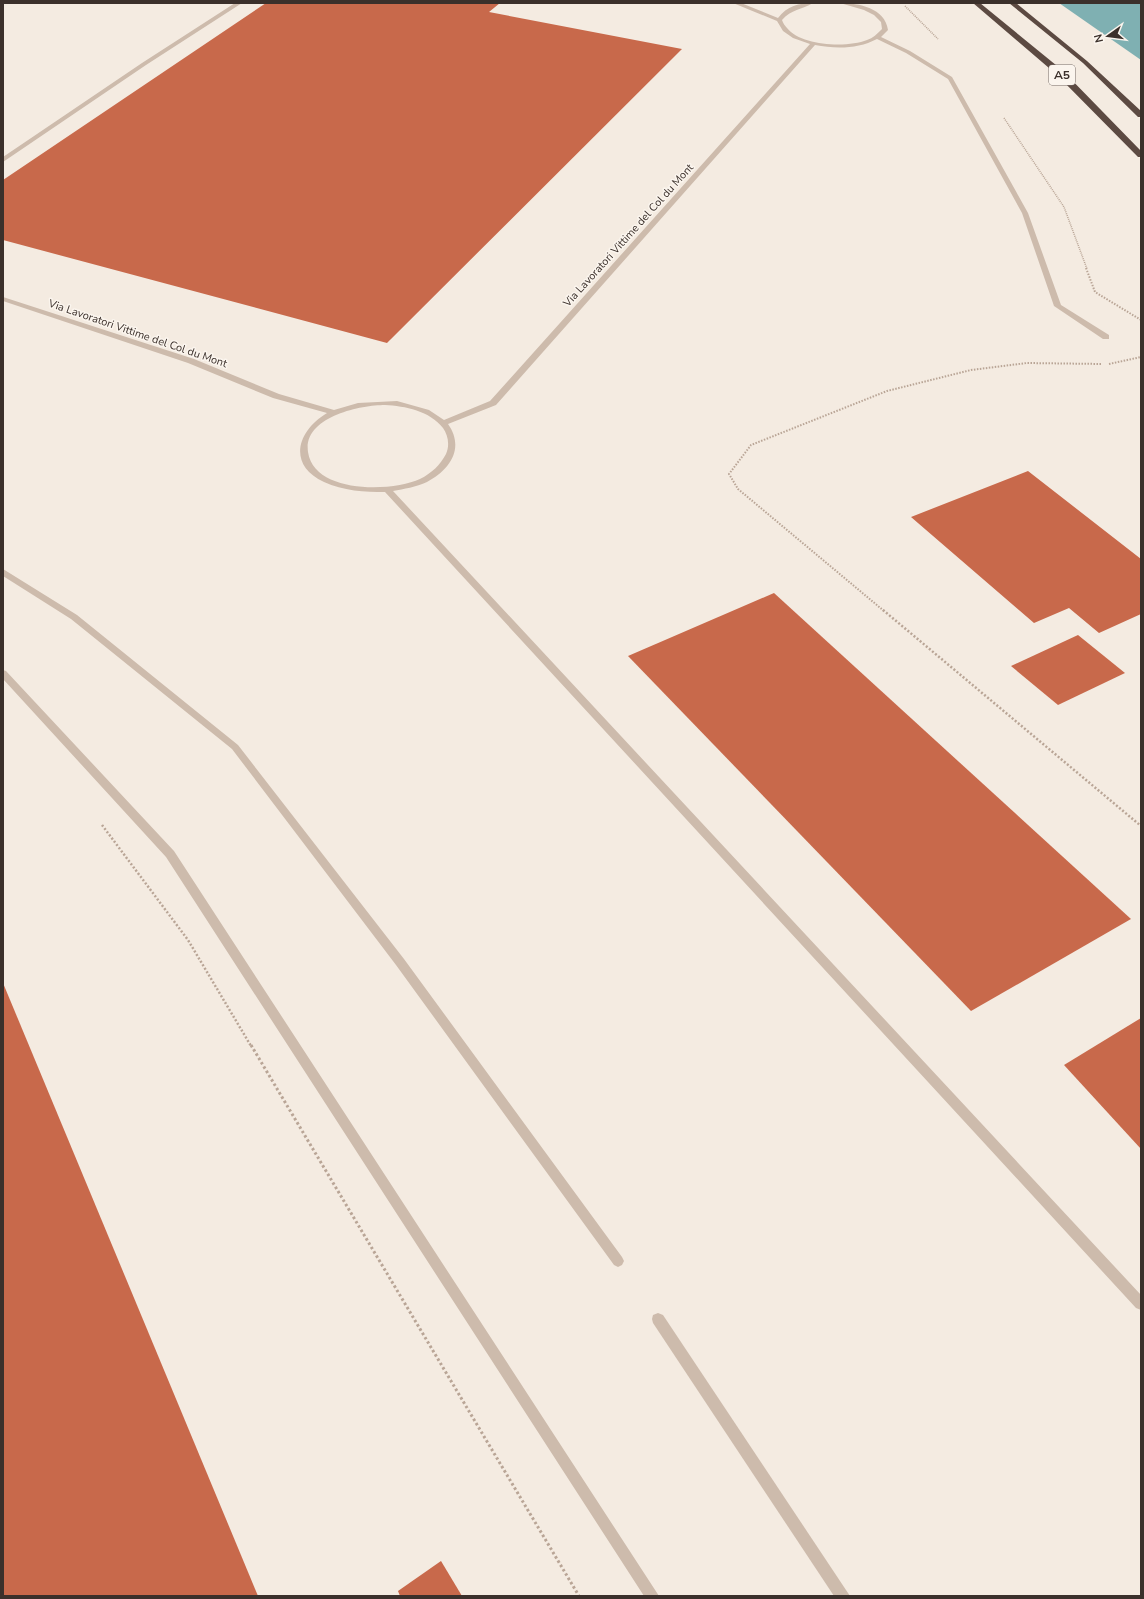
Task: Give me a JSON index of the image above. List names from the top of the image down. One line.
{"streets":{"highway":["A5"],"street":["Via Lavoratori Vittime del Col du Mont"]},"north":"left"}
